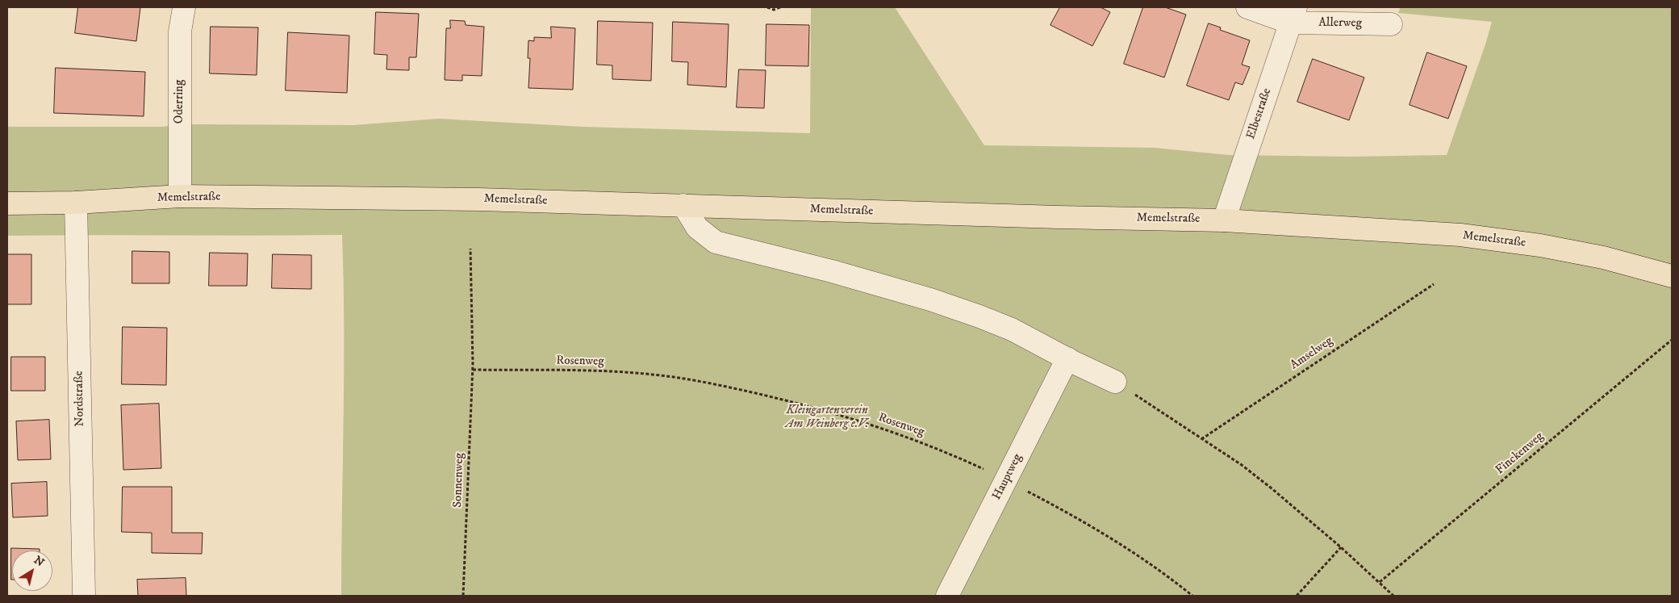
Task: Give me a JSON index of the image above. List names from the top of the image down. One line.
{"streets":{"main road":["Memelstraße"],"street":["Allerweg","Oderring","Elbestraße","Nordstraße","Hauptweg"],"path":["Amselweg","Rosenweg","Finckenweg","Sonnenweg"]},"crossings":[["Allerweg","Elbestraße"],["Oderring","Memelstraße"],["Elbestraße","Memelstraße"],["Memelstraße","Nordstraße"],["Rosenweg","Hauptweg"],["Rosenweg","Sonnenweg"]],"parks":["Kleingartenverein Am Weinberg e.V."],"north":"top right"}
